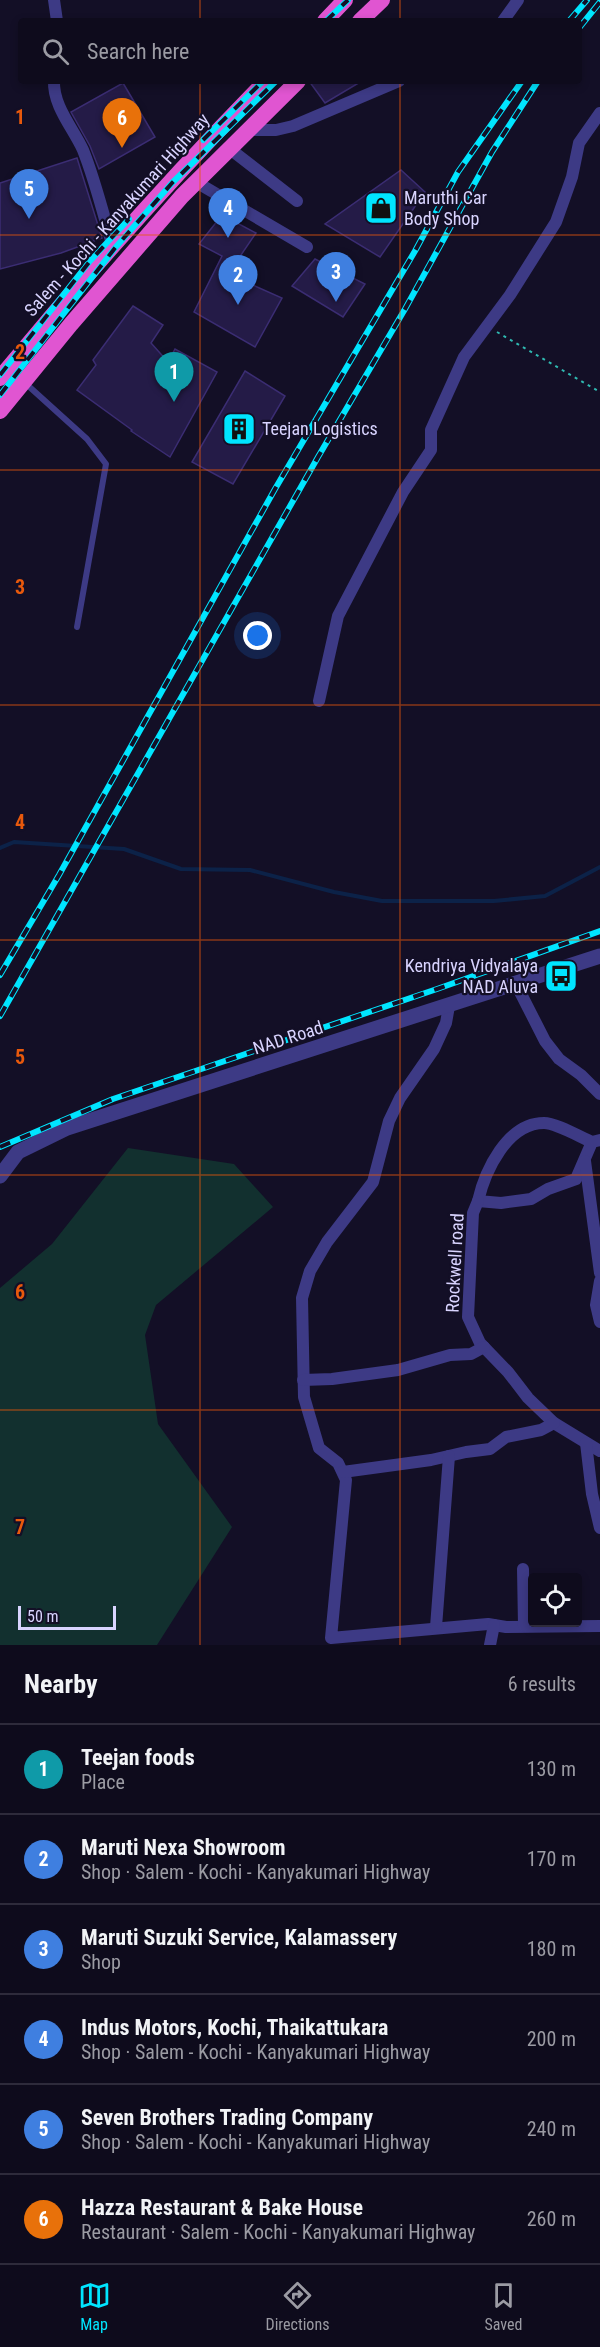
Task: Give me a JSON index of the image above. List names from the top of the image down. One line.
{"streets":{"highway":["Salem - Kochi - Kanyakumari Highway"],"street":["NAD Road","Rockwell road"]},"places":{"shop":["Maruthi Car Body Shop"],"building":["Teejan Logistics"],"bus stop":["Kendriya Vidyalaya NAD Aluva"]},"scale_bar":"50 m","page":{"search":"Search here","pins":["6","5","4","3","2","1"],"scale":"50 m","heading":["Nearby","6 results"],"list":[{"mark":"1","name":"Teejan foods","note":"Place","value":"130 m"},{"mark":"2","name":"Maruti Nexa Showroom","note":"Shop · Salem - Kochi - Kanyakumari Highway","value":"170 m"},{"mark":"3","name":"Maruti Suzuki Service, Kalamassery","note":"Shop","value":"180 m"},{"mark":"4","name":"Indus Motors, Kochi, Thaikattukara","note":"Shop · Salem - Kochi - Kanyakumari Highway","value":"200 m"},{"mark":"5","name":"Seven Brothers Trading Company","note":"Shop · Salem - Kochi - Kanyakumari Highway","value":"240 m"},{"mark":"6","name":"Hazza Restaurant & Bake House","note":"Restaurant · Salem - Kochi - Kanyakumari Highway","value":"260 m"}],"nav":["Map","Directions","Saved"]},"grid":{"rows":["1","2","3","4","5","6","7"]}}
